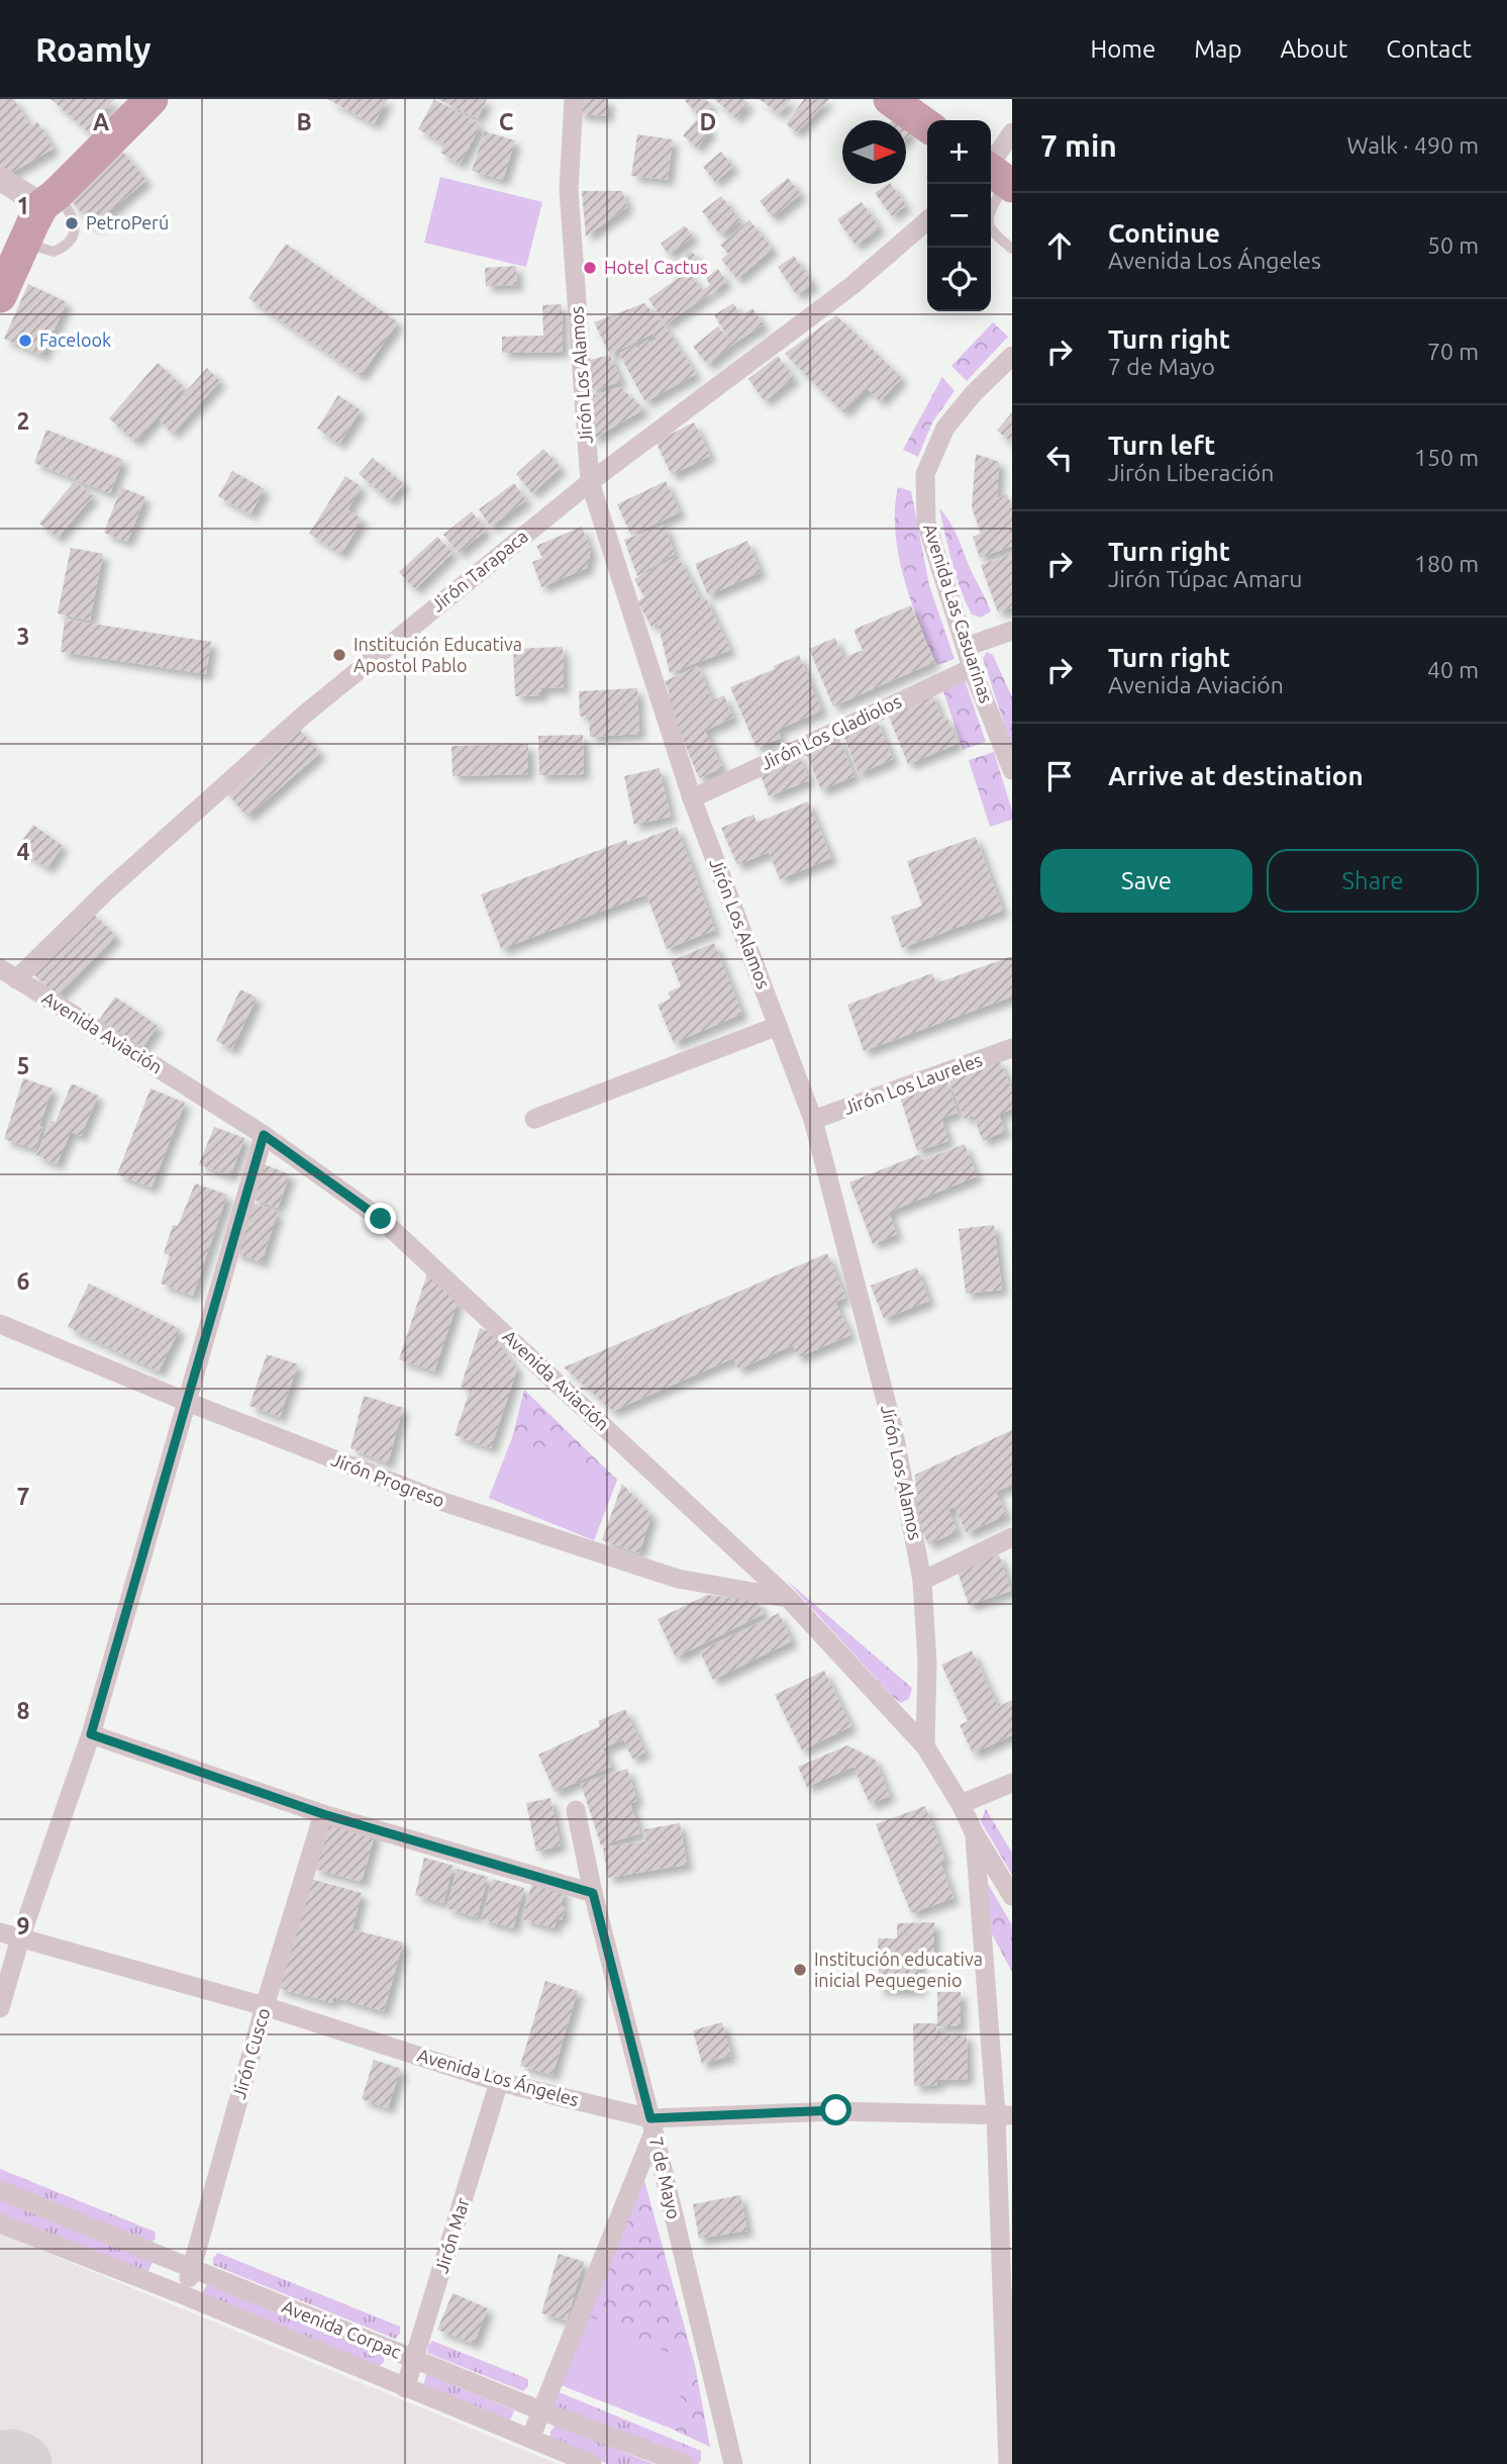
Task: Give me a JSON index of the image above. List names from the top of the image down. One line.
{"streets":{"street":["Jirón Los Alamos","Jirón Tarapaca","Avenida Las Casuarinas","Jirón Los Gladiolos","Avenida Aviación","Jirón Los Laureles","Jirón Progreso","Jirón Cusco","Avenida Los Ángeles","7 de Mayo","Jirón Mar","Avenida Corpac"]},"crossings":[["Jirón Los Alamos","Jirón Tarapaca"],["Jirón Los Alamos","Jirón Los Gladiolos"],["Jirón Los Alamos","Avenida Aviación"],["Jirón Los Alamos","Jirón Los Laureles"],["Jirón Tarapaca","Avenida Aviación"],["Avenida Las Casuarinas","Jirón Los Gladiolos"],["Avenida Aviación","Jirón Progreso"],["Jirón Cusco","Avenida Los Ángeles"],["Jirón Cusco","Avenida Corpac"],["Avenida Los Ángeles","7 de Mayo"],["Avenida Los Ángeles","Jirón Mar"],["Jirón Mar","Avenida Corpac"]],"places":["PetroPerú","Hotel Cactus","Facelook","Institución Educativa Apostol Pablo","Institución educativa inicial Pequegenio"],"north":"right","page":{"header":"Roamly","nav":["Home","Map","About","Contact"],"heading":["7 min","Walk · 490 m"],"map_buttons":["+","−"],"list":[["Continue","Avenida Los Ángeles","50 m"],["Turn right","7 de Mayo","70 m"],["Turn left","Jirón Liberación","150 m"],["Turn right","Jirón Túpac Amaru","180 m"],["Turn right","Avenida Aviación","40 m"],"Arrive at destination"],"buttons":["Save","Share"]},"grid":{"columns":["A","B","C","D"],"rows":["1","2","3","4","5","6","7","8","9"]}}
